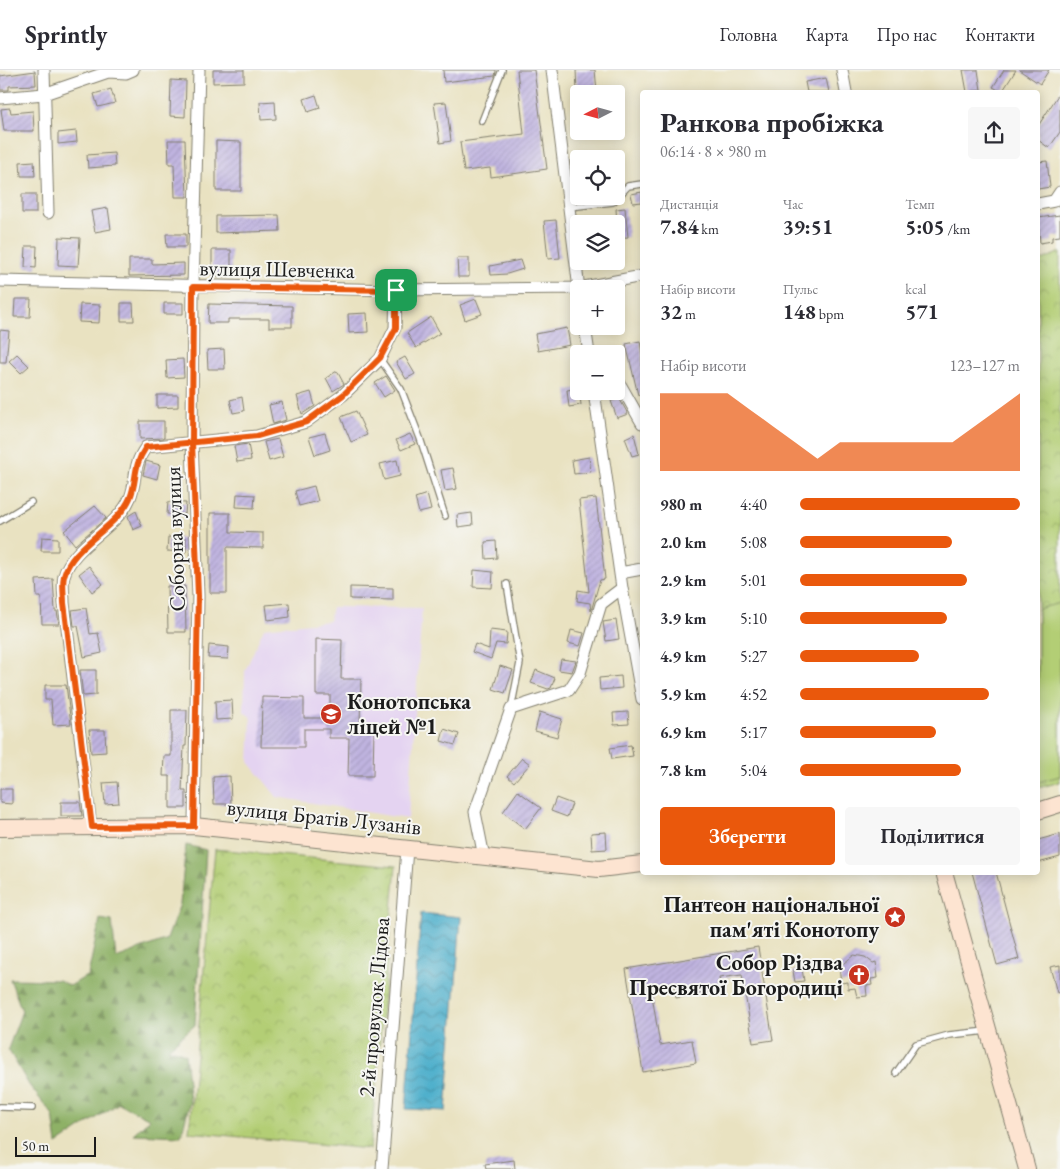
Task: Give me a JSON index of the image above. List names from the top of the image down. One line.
{"streets":{"main road":["вулиця Братів Лузанів"],"street":["вулиця Шевченка","Соборна вулиця","2-й провулок Лідова"]},"crossings":[["вулиця Шевченка","Соборна вулиця"],["Соборна вулиця","вулиця Братів Лузанів"],["вулиця Братів Лузанів","2-й провулок Лідова"]],"places":{"school or university":["Конотопська ліцей №1"],"place":["Пантеон національної пам'яті Конотопу"],"church":["Собор Різдва Пресвятої Богородиці"]},"scale_bar":"50 m","north":"left","page":{"header":"Sprintly","nav":["Головна","Карта","Про нас","Контакти"],"map_buttons":["+","−"],"heading":["Ранкова пробіжка","06:14 · 8 × 980 m"],"stats":[["Дистанція","7.84 km"],["Час","39:51"],["Темп","5:05 /km"],["Набір висоти","32 m"],["Пульс","148 bpm"],["kcal","571"]],"chart":["Набір висоти","123–127 m"],"list":[{"name":"980 m","note":"4:40"},{"name":"2.0 km","note":"5:08"},{"name":"2.9 km","note":"5:01"},{"name":"3.9 km","note":"5:10"},{"name":"4.9 km","note":"5:27"},{"name":"5.9 km","note":"4:52"},{"name":"6.9 km","note":"5:17"},{"name":"7.8 km","note":"5:04"}],"buttons":["Зберегти","Поділитися"],"scale":"50 m"}}
